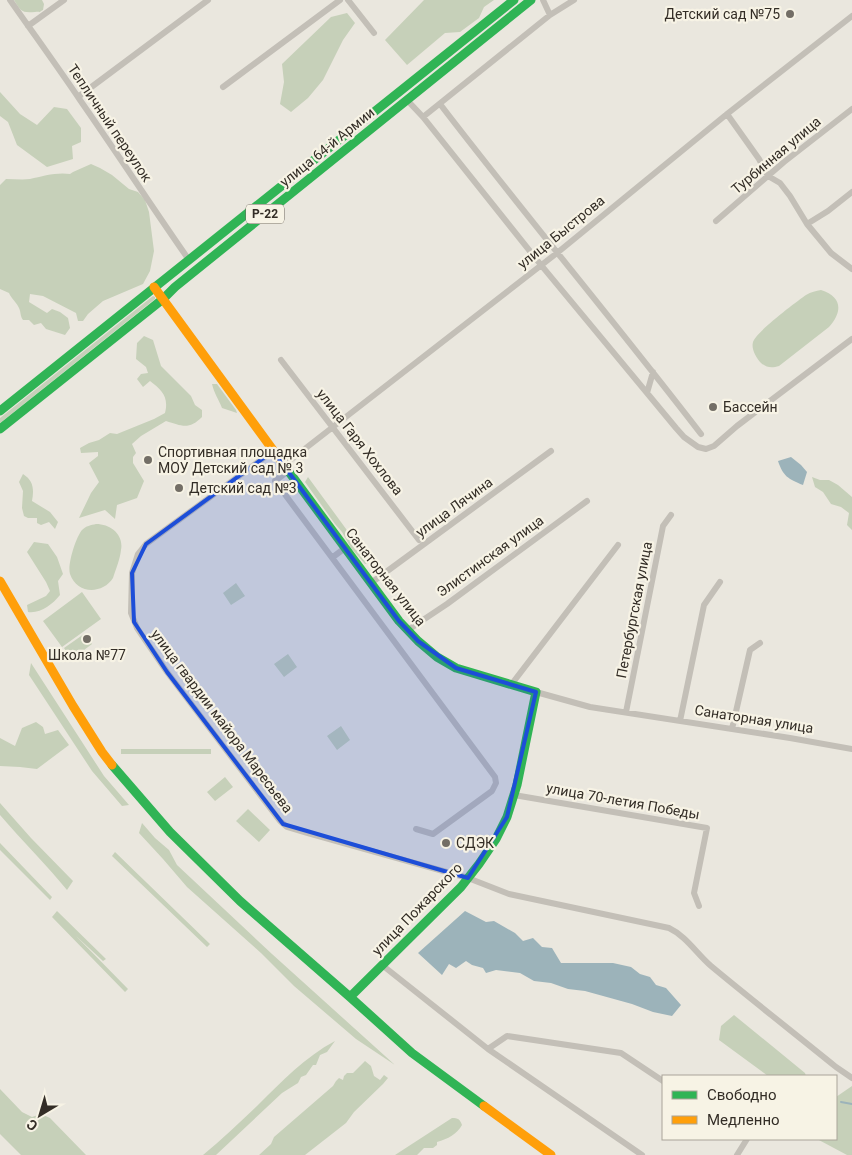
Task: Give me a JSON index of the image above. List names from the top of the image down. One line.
{"streets":{"main road":["улица 64-й Армии","Р-22","Санаторная улица","улица Пожарского"],"street":["Тепличный переулок","Турбинная улица","улица Быстрова","улица Гаря Хохлова","улица Лячина","Элистинская улица","Петербургская улица","улица гвардии майора Маресьева","улица 70-летия Победы"]},"crossings":[["Тепличный переулок","улица 64-й Армии"],["улица 64-й Армии","Санаторная улица"],["улица Быстрова","улица Гаря Хохлова"],["улица Быстрова","Санаторная улица"],["улица Лячина","Санаторная улица"],["Элистинская улица","Санаторная улица"],["Санаторная улица","Петербургская улица"],["Санаторная улица","улица гвардии майора Маресьева"],["Санаторная улица","улица Пожарского"],["улица гвардии майора Маресьева","улица Пожарского"],["улица 70-летия Победы","улица Пожарского"]],"places":["Детский сад №75","Бассейн","Спортивная площадка МОУ Детский сад № 3","Детский сад №3","Школа №77","СДЭК"],"legend":["Свободно","Медленно"],"north":"bottom left"}
